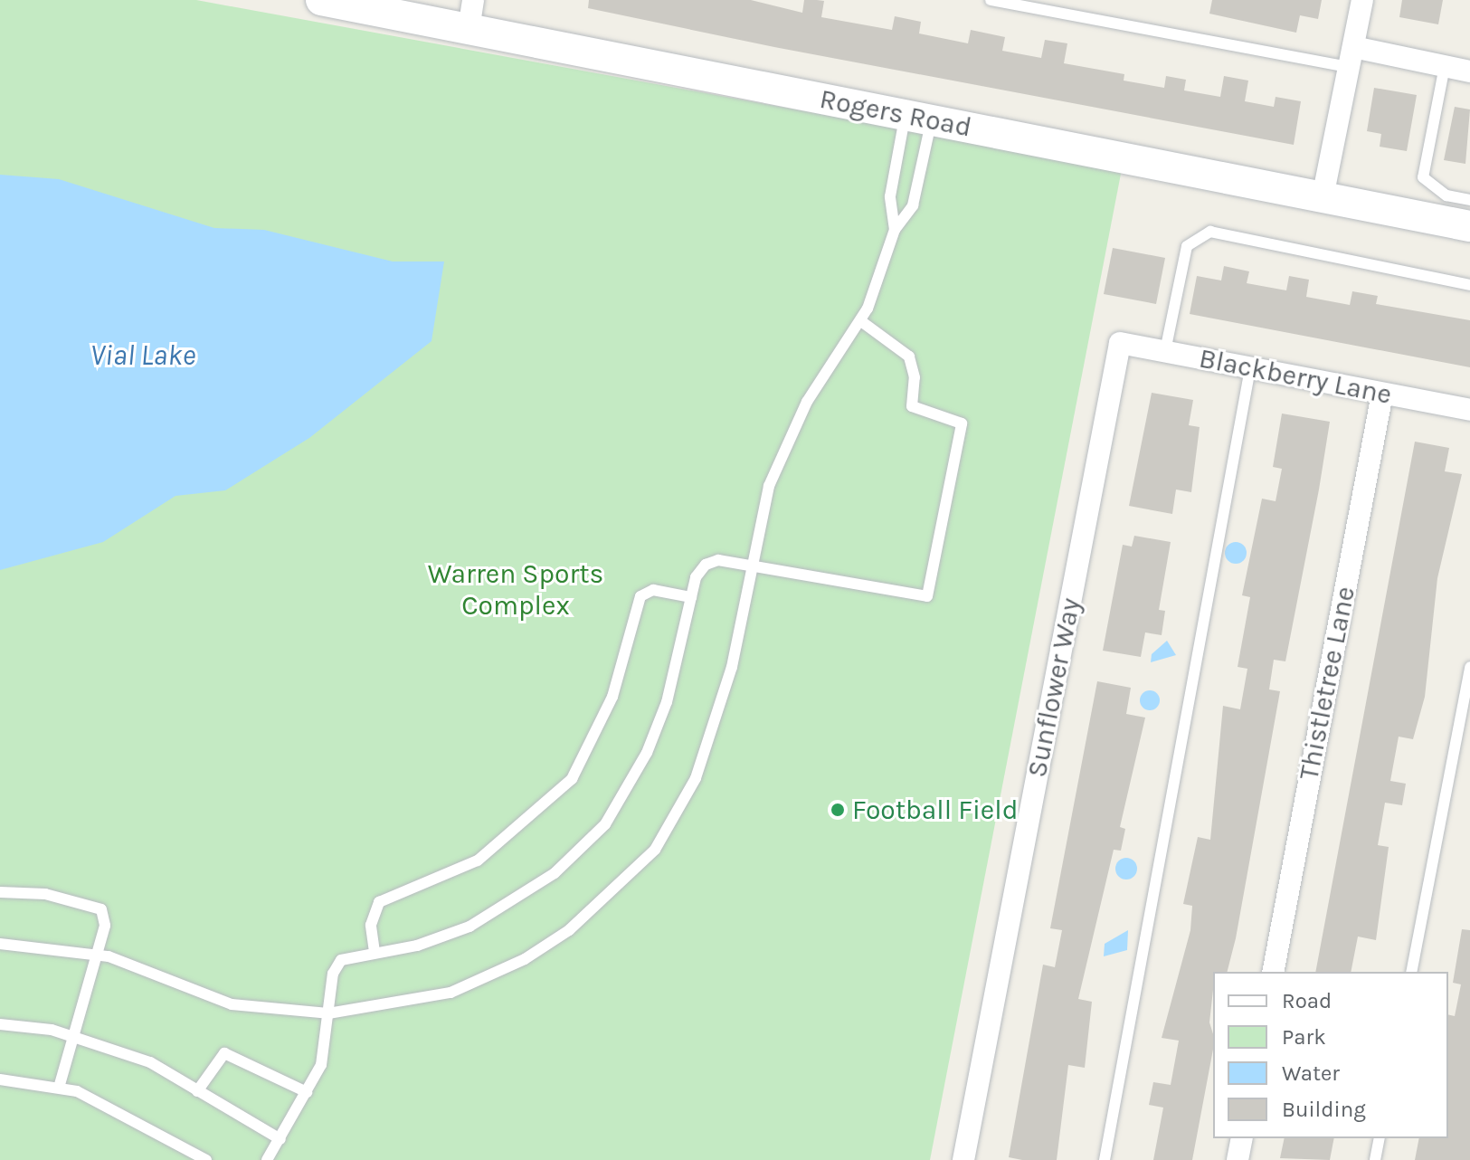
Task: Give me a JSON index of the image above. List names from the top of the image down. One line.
{"streets":{"street":["Rogers Road","Blackberry Lane","Thistletree Lane","Sunflower Way"]},"crossings":[["Blackberry Lane","Thistletree Lane"],["Blackberry Lane","Sunflower Way"]],"water":["Vial Lake"],"parks":["Warren Sports Complex"],"places":["Football Field"],"legend":["Road","Park","Water","Building"]}
